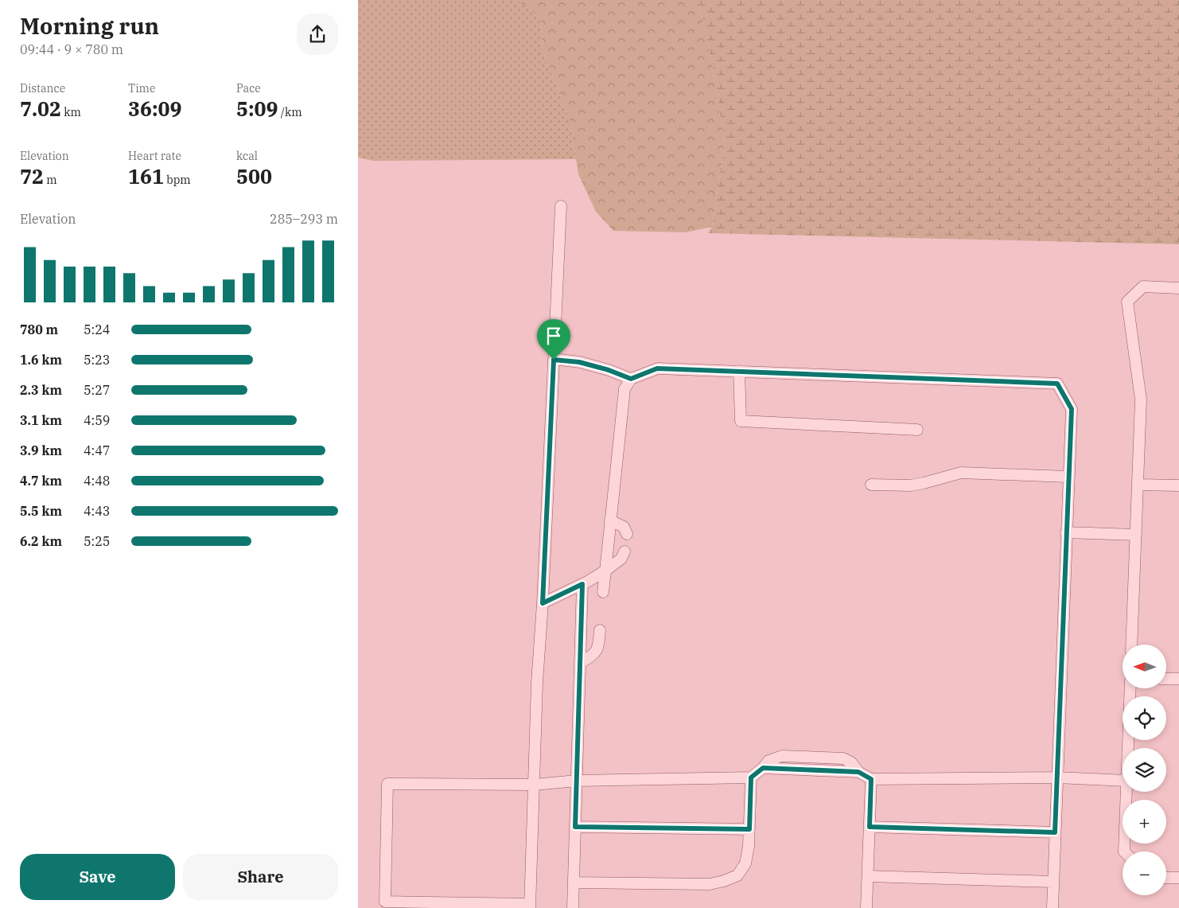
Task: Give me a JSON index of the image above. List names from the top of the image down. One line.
{"north":"left","page":{"heading":["Morning run","09:44 · 9 × 780 m"],"stats":[["Distance","7.02 km"],["Time","36:09"],["Pace","5:09 /km"],["Elevation","72 m"],["Heart rate","161 bpm"],["kcal","500"]],"chart":["Elevation","285–293 m"],"list":[{"name":"780 m","note":"5:24"},{"name":"1.6 km","note":"5:23"},{"name":"2.3 km","note":"5:27"},{"name":"3.1 km","note":"4:59"},{"name":"3.9 km","note":"4:47"},{"name":"4.7 km","note":"4:48"},{"name":"5.5 km","note":"4:43"},{"name":"6.2 km","note":"5:25"}],"map_buttons":["+","−"],"buttons":["Save","Share"]}}
